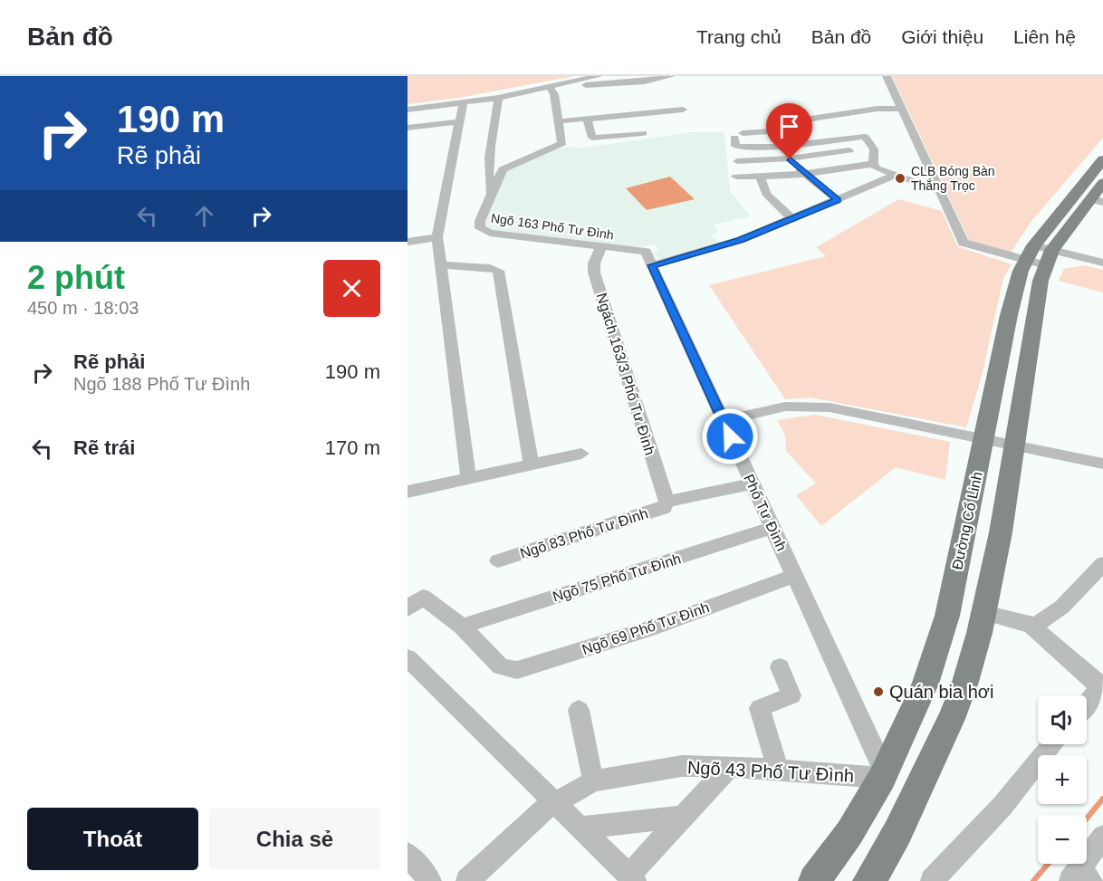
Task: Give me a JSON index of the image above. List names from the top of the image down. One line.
{"streets":{"main road":["Đường Cổ Linh"],"street":["Ngõ 163 Phố Tư Đình","Ngách 163/3 Phố Tư Đình","Phố Tư Đình","Ngõ 83 Phố Tư Đình","Ngõ 75 Phố Tư Đình","Ngõ 69 Phố Tư Đình","Ngõ 43 Phố Tư Đình"]},"crossings":[["Ngõ 163 Phố Tư Đình","Ngách 163/3 Phố Tư Đình"],["Ngõ 163 Phố Tư Đình","Phố Tư Đình"],["Ngách 163/3 Phố Tư Đình","Ngõ 83 Phố Tư Đình"],["Phố Tư Đình","Đường Cổ Linh"],["Phố Tư Đình","Ngõ 83 Phố Tư Đình"],["Phố Tư Đình","Ngõ 75 Phố Tư Đình"],["Phố Tư Đình","Ngõ 69 Phố Tư Đình"],["Phố Tư Đình","Ngõ 43 Phố Tư Đình"],["Đường Cổ Linh","Ngõ 43 Phố Tư Đình"],["Ngõ 75 Phố Tư Đình","Ngõ 69 Phố Tư Đình"]],"places":["CLB Bóng Bàn Thắng Trọc","Quán bia hơi"],"page":{"header":"Bản đồ","nav":["Trang chủ","Bản đồ","Giới thiệu","Liên hệ"],"turn":["190 m","Rẽ phải"],"heading":["2 phút","450 m · 18:03"],"list":[{"name":"Rẽ phải","note":"Ngõ 188 Phố Tư Đình","value":"190 m"},{"name":"Rẽ trái","value":"170 m"}],"map_buttons":["+","−"],"buttons":["Thoát","Chia sẻ"]}}
